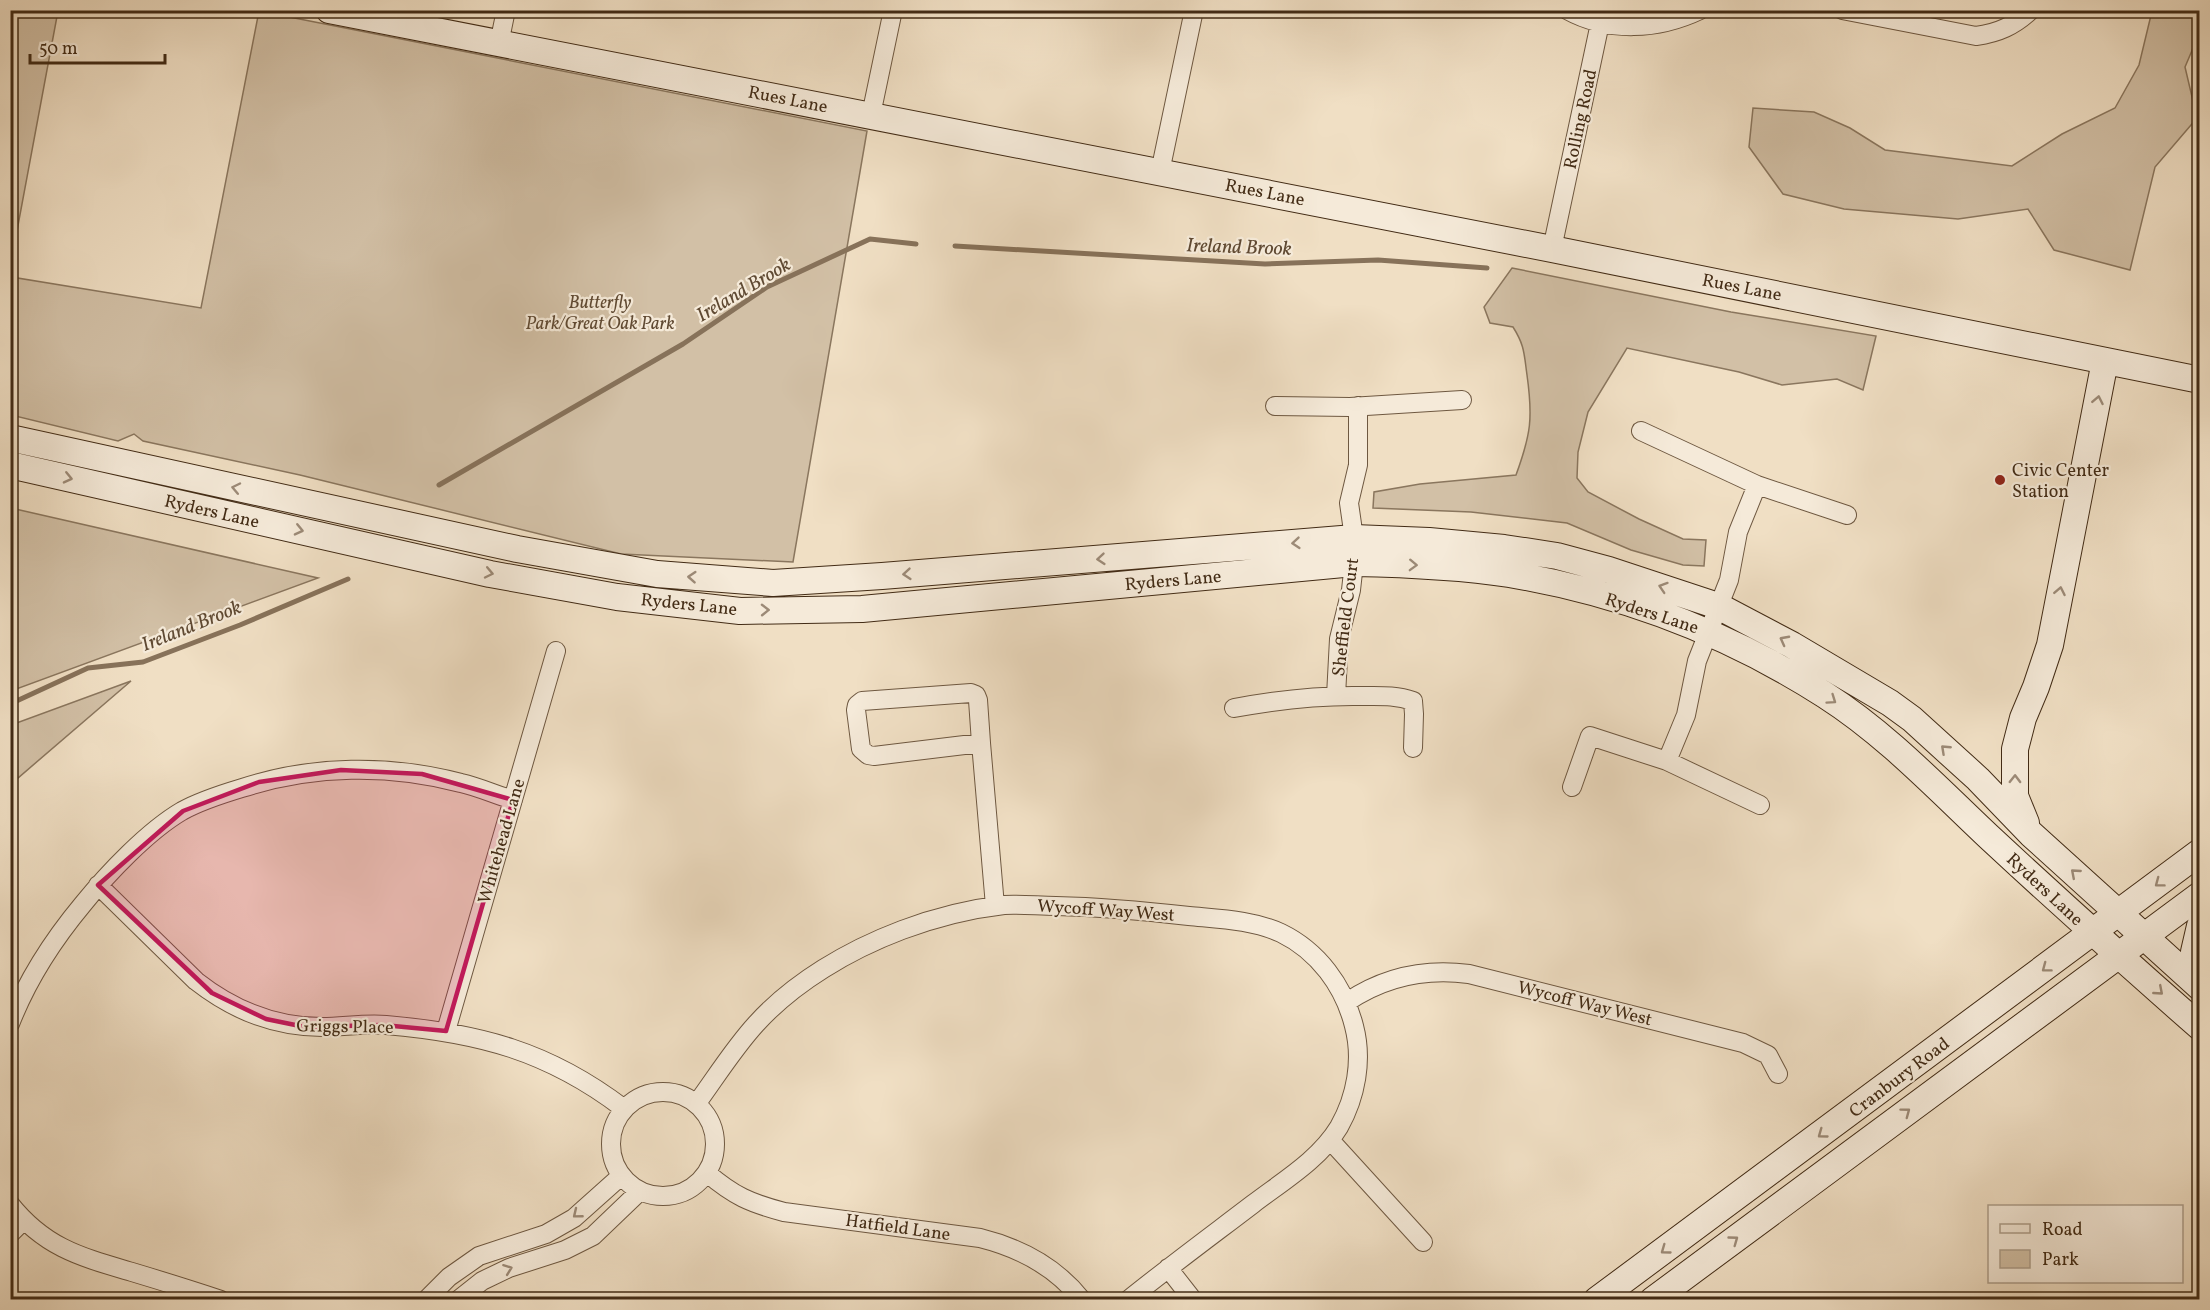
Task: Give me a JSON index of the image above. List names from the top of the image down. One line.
{"streets":{"main road":["Rues Lane","Ryders Lane","Cranbury Road"],"street":["Rolling Road","Sheffield Court","Whitehead Lane","Wycoff Way West","Griggs Place","Hatfield Lane"]},"crossings":[["Rues Lane","Rolling Road"],["Ryders Lane","Sheffield Court"],["Ryders Lane","Cranbury Road"],["Whitehead Lane","Griggs Place"],["Griggs Place","Hatfield Lane"]],"water":["Ireland Brook"],"parks":["Butterfly Park/Great Oak Park"],"places":["Civic Center Station"],"legend":["Road","Park"],"scale_bar":"50 m"}
